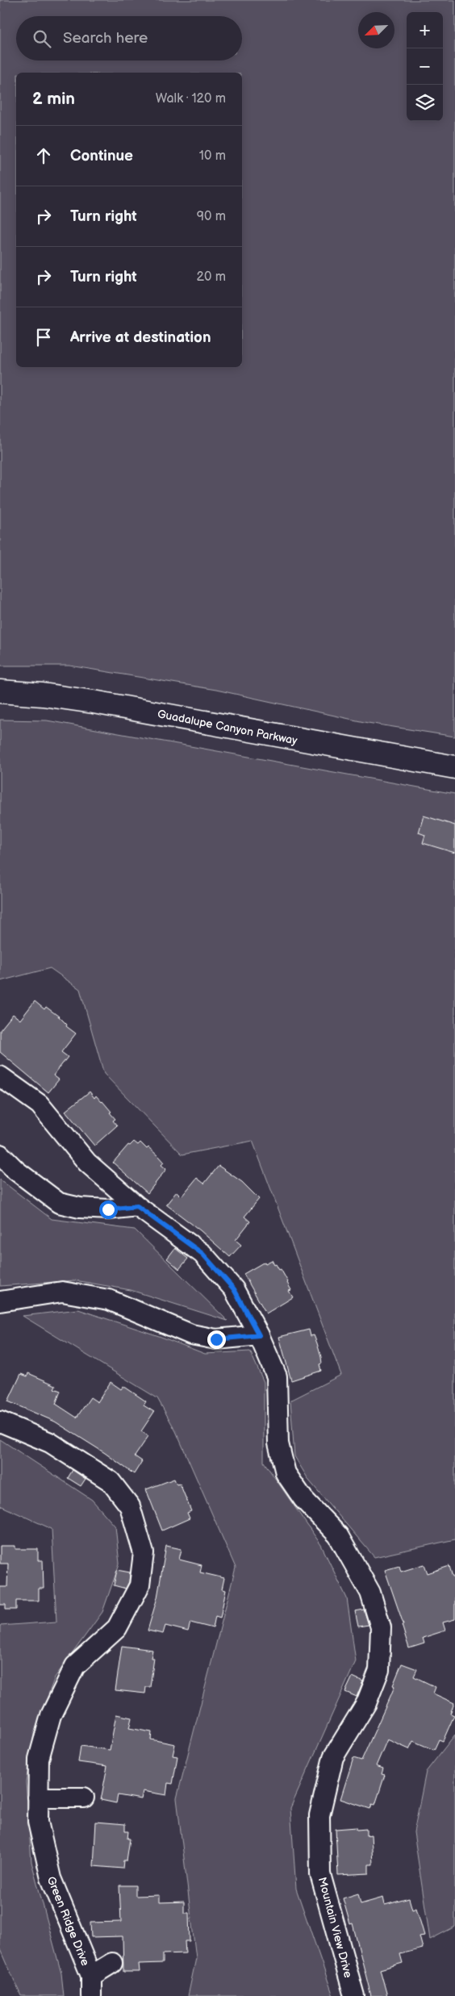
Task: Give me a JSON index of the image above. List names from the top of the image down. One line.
{"streets":{"main road":["Guadalupe Canyon Parkway"],"street":["Green Ridge Drive","Mountain View Drive"]},"north":"bottom left","page":{"map_buttons":["+","−"],"search":"Search here","heading":["2 min","Walk · 120 m"],"list":[["Continue","10 m"],["Turn right","90 m"],["Turn right","20 m"],"Arrive at destination"]}}
